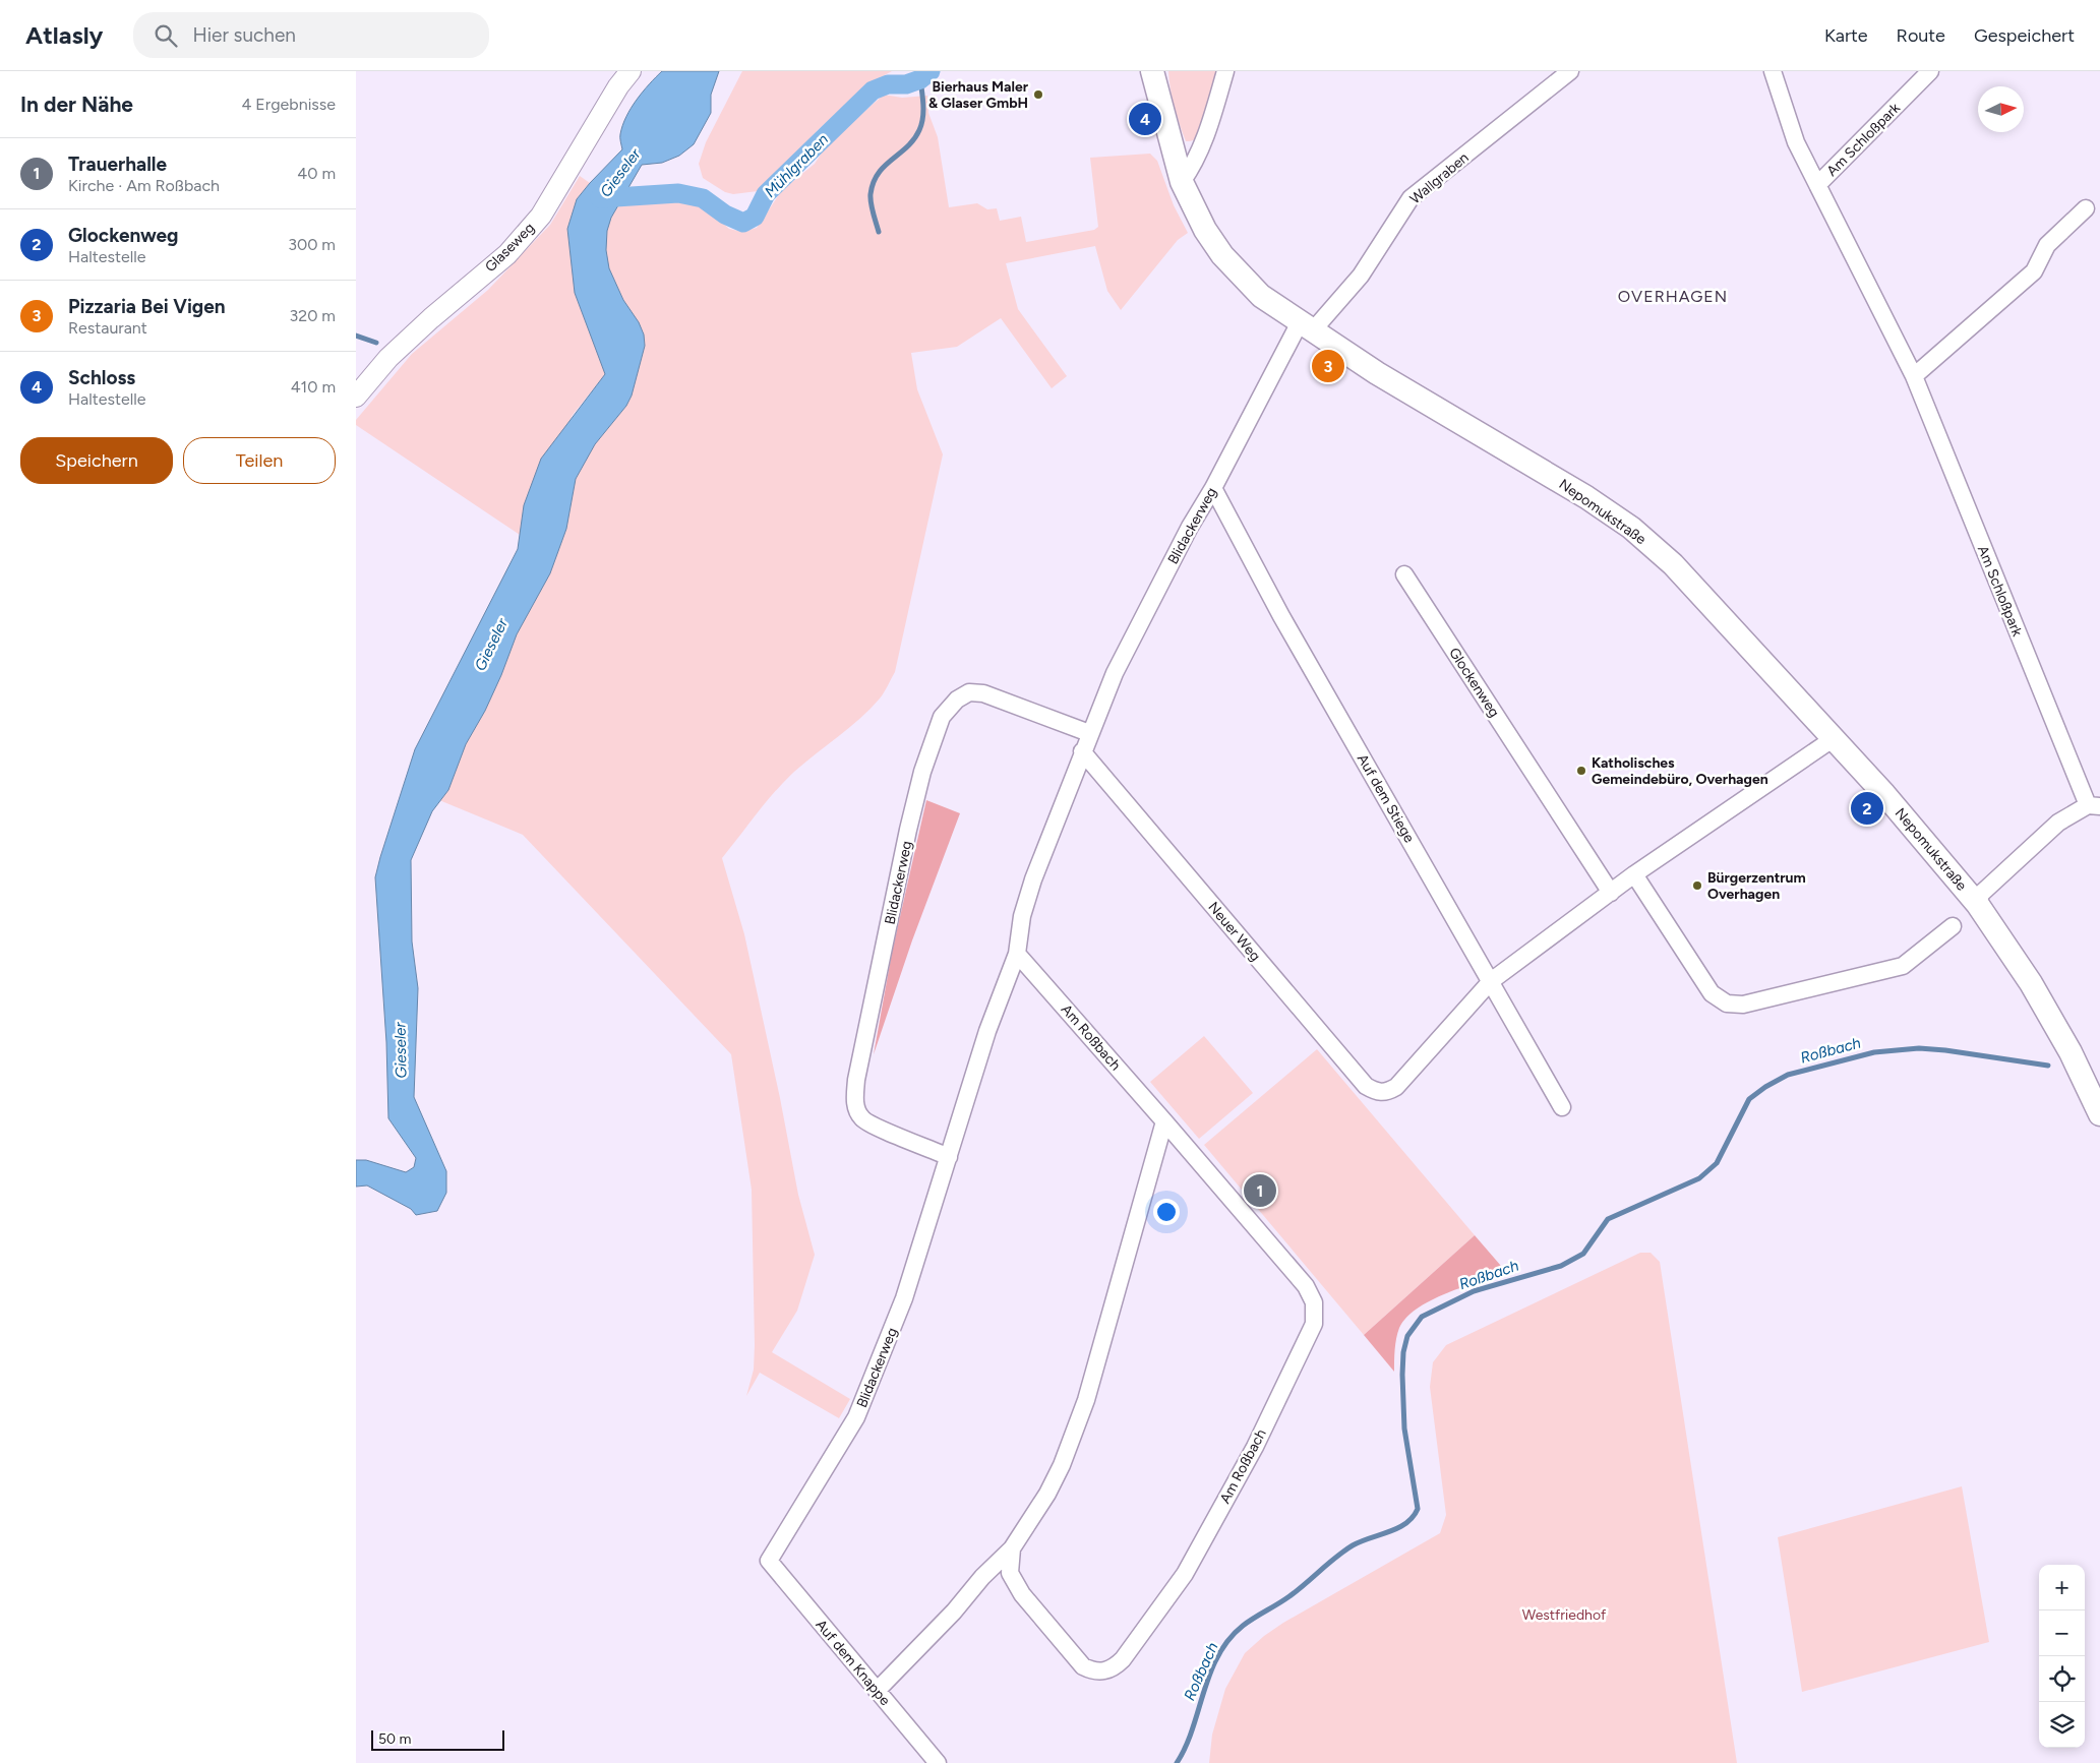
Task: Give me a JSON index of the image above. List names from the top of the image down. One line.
{"streets":{"main road":["Nepomukstraße"],"street":["Am Schloßpark","Wallgraben","Glaseweg","Blidackerweg","Glockenweg","Auf dem Stiege","Neuer Weg","Am Roßbach","Auf dem Knappe"]},"crossings":[["Am Schloßpark","Nepomukstraße"],["Wallgraben","Nepomukstraße"],["Wallgraben","Blidackerweg"],["Nepomukstraße","Blidackerweg"],["Blidackerweg","Auf dem Stiege"],["Blidackerweg","Neuer Weg"],["Blidackerweg","Am Roßbach"],["Blidackerweg","Auf dem Knappe"],["Auf dem Stiege","Neuer Weg"],["Am Roßbach","Auf dem Knappe"]],"districts":["OVERHAGEN"],"water":["Mühlgraben","Gieseler","Roßbach"],"parks":["Westfriedhof"],"places":["Bierhaus Maler & Glaser GmbH","Katholisches Gemeindebüro, Overhagen","Bürgerzentrum Overhagen"],"scale_bar":"50 m","north":"right","page":{"header":"Atlasly","search":"Hier suchen","nav":["Karte","Route","Gespeichert"],"heading":["In der Nähe","4 Ergebnisse"],"pins":["4","3","2","1"],"list":[{"mark":"1","name":"Trauerhalle","note":"Kirche · Am Roßbach","value":"40 m"},{"mark":"2","name":"Glockenweg","note":"Haltestelle","value":"300 m"},{"mark":"3","name":"Pizzaria Bei Vigen","note":"Restaurant","value":"320 m"},{"mark":"4","name":"Schloss","note":"Haltestelle","value":"410 m"}],"buttons":["Speichern","Teilen"],"map_buttons":["+","−"],"scale":"50 m"}}
